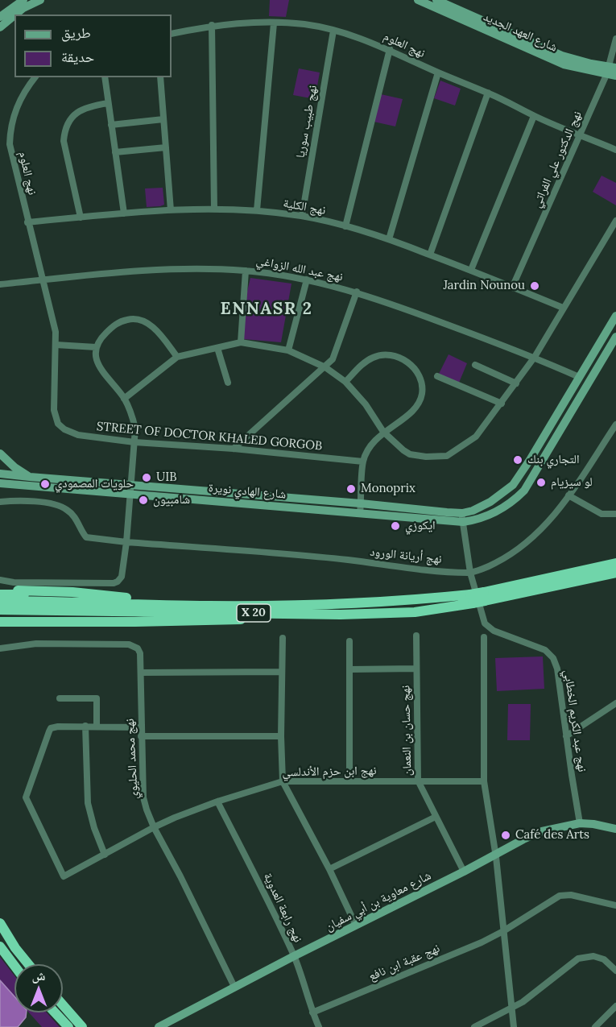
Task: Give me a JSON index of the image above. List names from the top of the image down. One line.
{"streets":{"highway":["X 20"],"main road":["شارع العهد الجديد","شارع الهادي نويرة","شارع معاوية بن أبي سفيان"],"street":["نهج العلوم","نهج طبيب سوريا","نهج الدكتور علي الفراتي","نهج الكلية","نهج عبد الله الزواغي","STREET OF DOCTOR KHALED GORGOB","نهج أريانة الورود","نهج عبد الكريم الخطابي","نهج حسان بن النعمان","نهج محمد الحليوي","نهج ابن حزم الأندلسي","نهج رابعة العدوية","نهج عقبة ابن نافع"]},"crossings":[["شارع العهد الجديد","نهج الدكتور علي الفراتي"],["نهج العلوم","نهج طبيب سوريا"],["نهج العلوم","نهج الدكتور علي الفراتي"],["نهج العلوم","نهج الكلية"],["نهج العلوم","نهج عبد الله الزواغي"],["نهج العلوم","STREET OF DOCTOR KHALED GORGOB"],["نهج طبيب سوريا","نهج الكلية"],["نهج الدكتور علي الفراتي","نهج الكلية"],["نهج عبد الله الزواغي","STREET OF DOCTOR KHALED GORGOB"],["نهج عبد الله الزواغي","شارع الهادي نويرة"],["شارع الهادي نويرة","نهج عبد الكريم الخطابي"],["نهج أريانة الورود","نهج عبد الكريم الخطابي"],["نهج عبد الكريم الخطابي","شارع معاوية بن أبي سفيان"],["نهج حسان بن النعمان","نهج ابن حزم الأندلسي"],["نهج حسان بن النعمان","شارع معاوية بن أبي سفيان"],["نهج محمد الحليوي","نهج ابن حزم الأندلسي"],["نهج محمد الحليوي","شارع معاوية بن أبي سفيان"],["نهج ابن حزم الأندلسي","نهج رابعة العدوية"],["شارع معاوية بن أبي سفيان","نهج رابعة العدوية"],["نهج رابعة العدوية","نهج عقبة ابن نافع"]],"districts":["ENNASR 2"],"places":["Jardin Nounou","التجاري بنك","UIB","لو سيزيام","حلويات المصمودي","Monoprix","شامبيون","ايكوزي","Café des Arts"],"legend":["طريق","حديقة"],"north":"top"}
